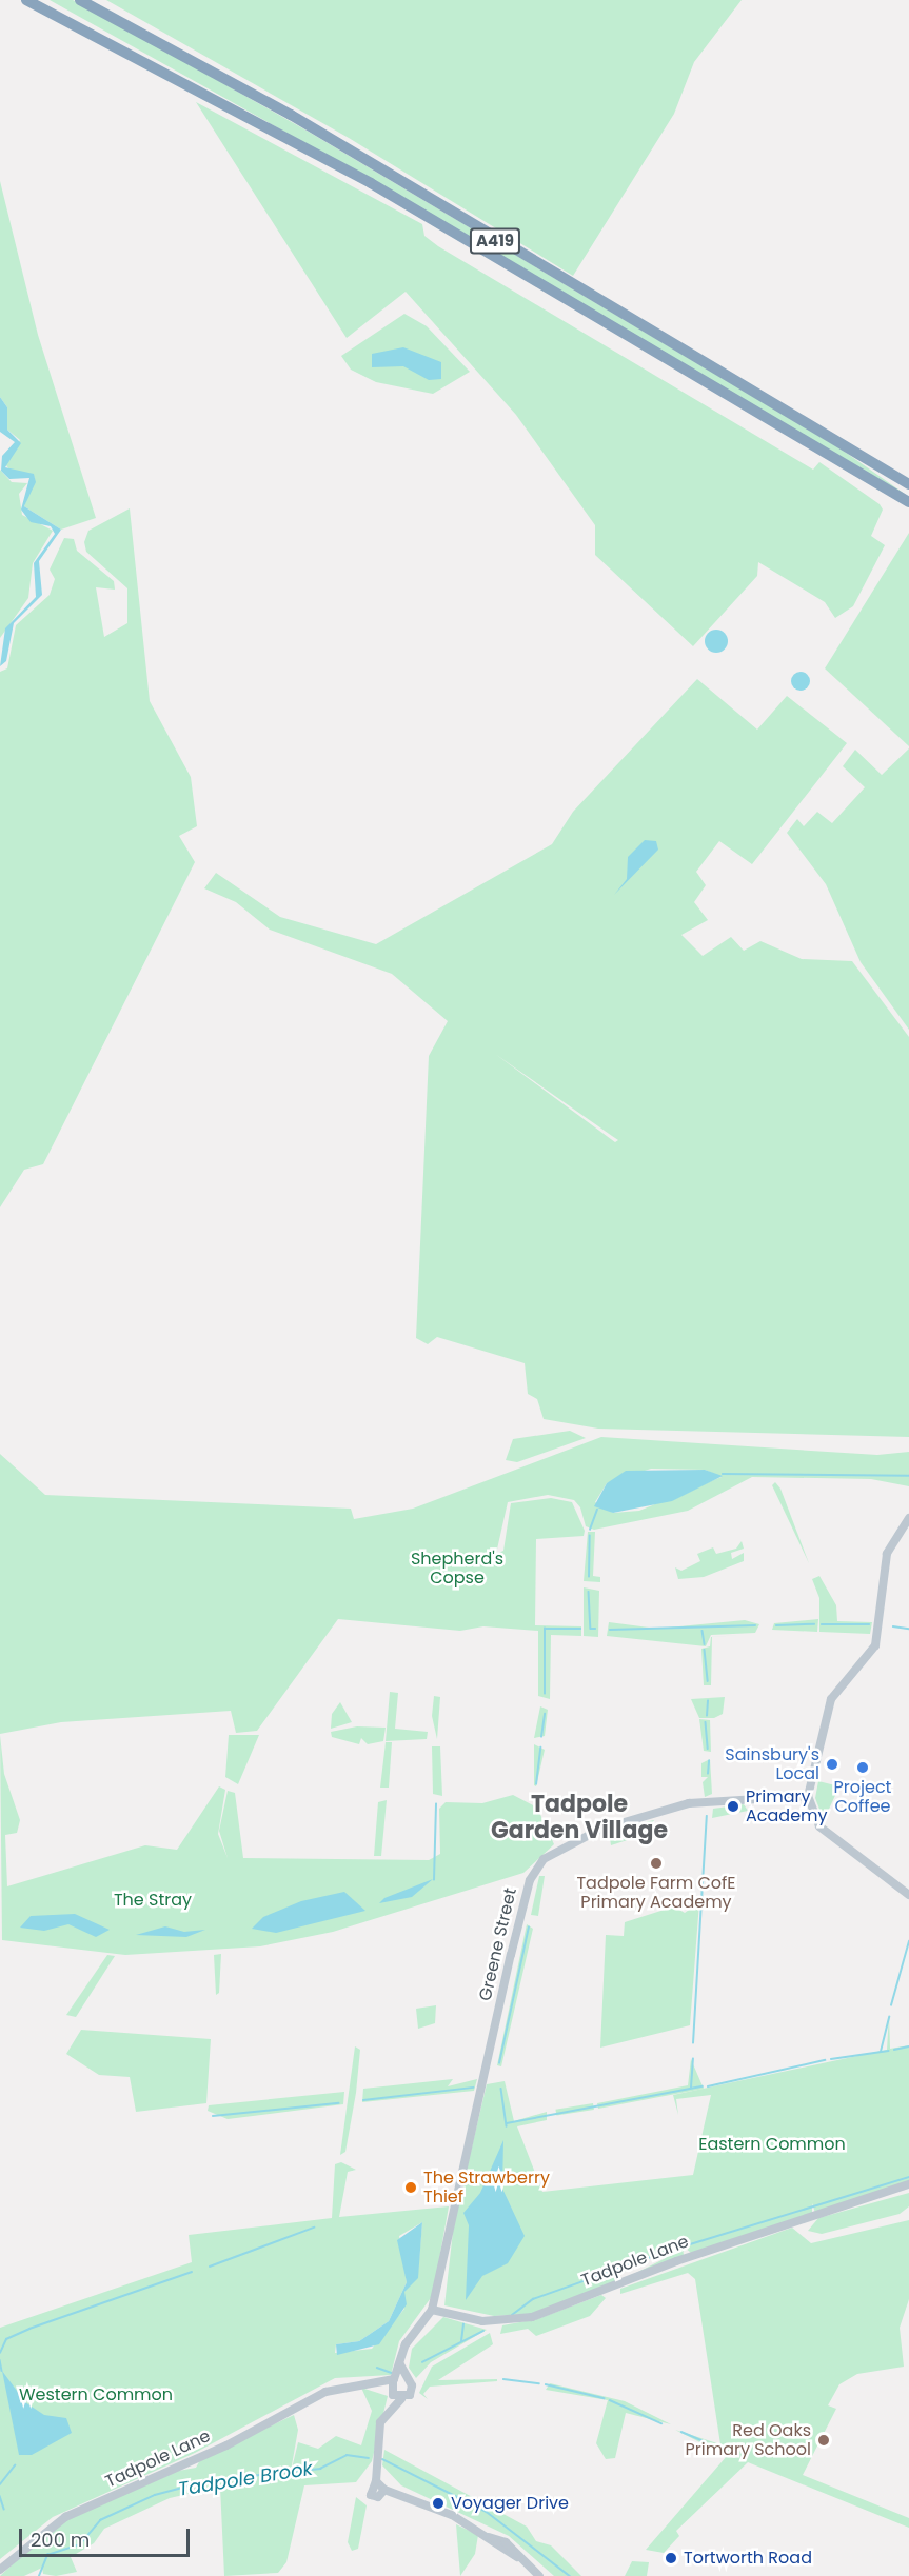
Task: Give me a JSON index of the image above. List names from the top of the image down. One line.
{"streets":{"highway":["A419"],"street":["Greene Street","Tadpole Lane"]},"crossings":[["Greene Street","Tadpole Lane"]],"districts":["Tadpole Garden Village"],"water":["Tadpole Brook"],"parks":["Shepherd's Copse","The Stray","Eastern Common","Western Common"],"places":["Sainsbury's Local","Project Coffee","Primary Academy","Tadpole Farm CofE Primary Academy","The Strawberry Thief","Red Oaks Primary School","Voyager Drive","Tortworth Road"],"scale_bar":"200 m"}
